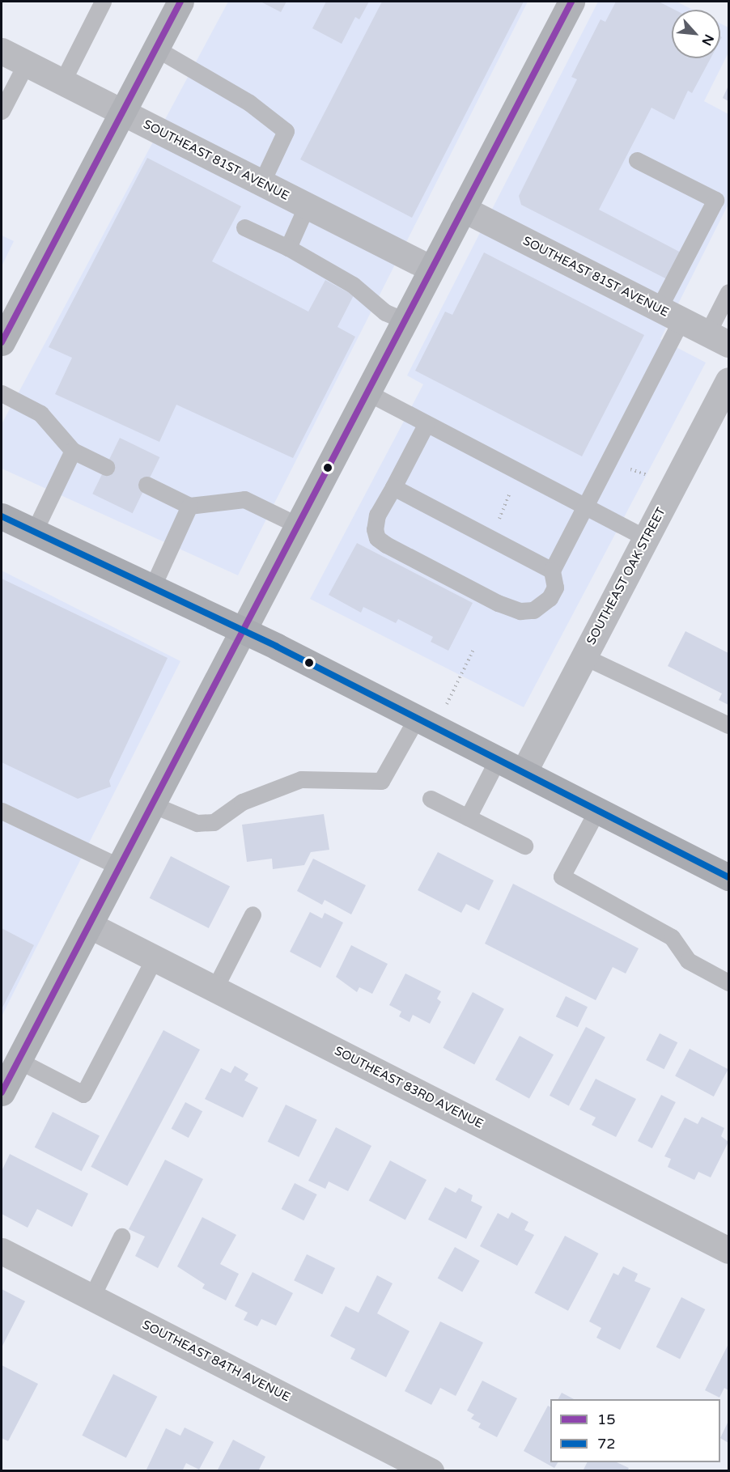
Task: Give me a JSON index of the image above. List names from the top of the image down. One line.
{"streets":{"street":["SOUTHEAST 81ST AVENUE","SOUTHEAST OAK STREET","SOUTHEAST 83RD AVENUE","SOUTHEAST 84TH AVENUE"]},"lines":["transit line 15","transit line 72"],"legend":["15","72"],"north":"bottom right"}
